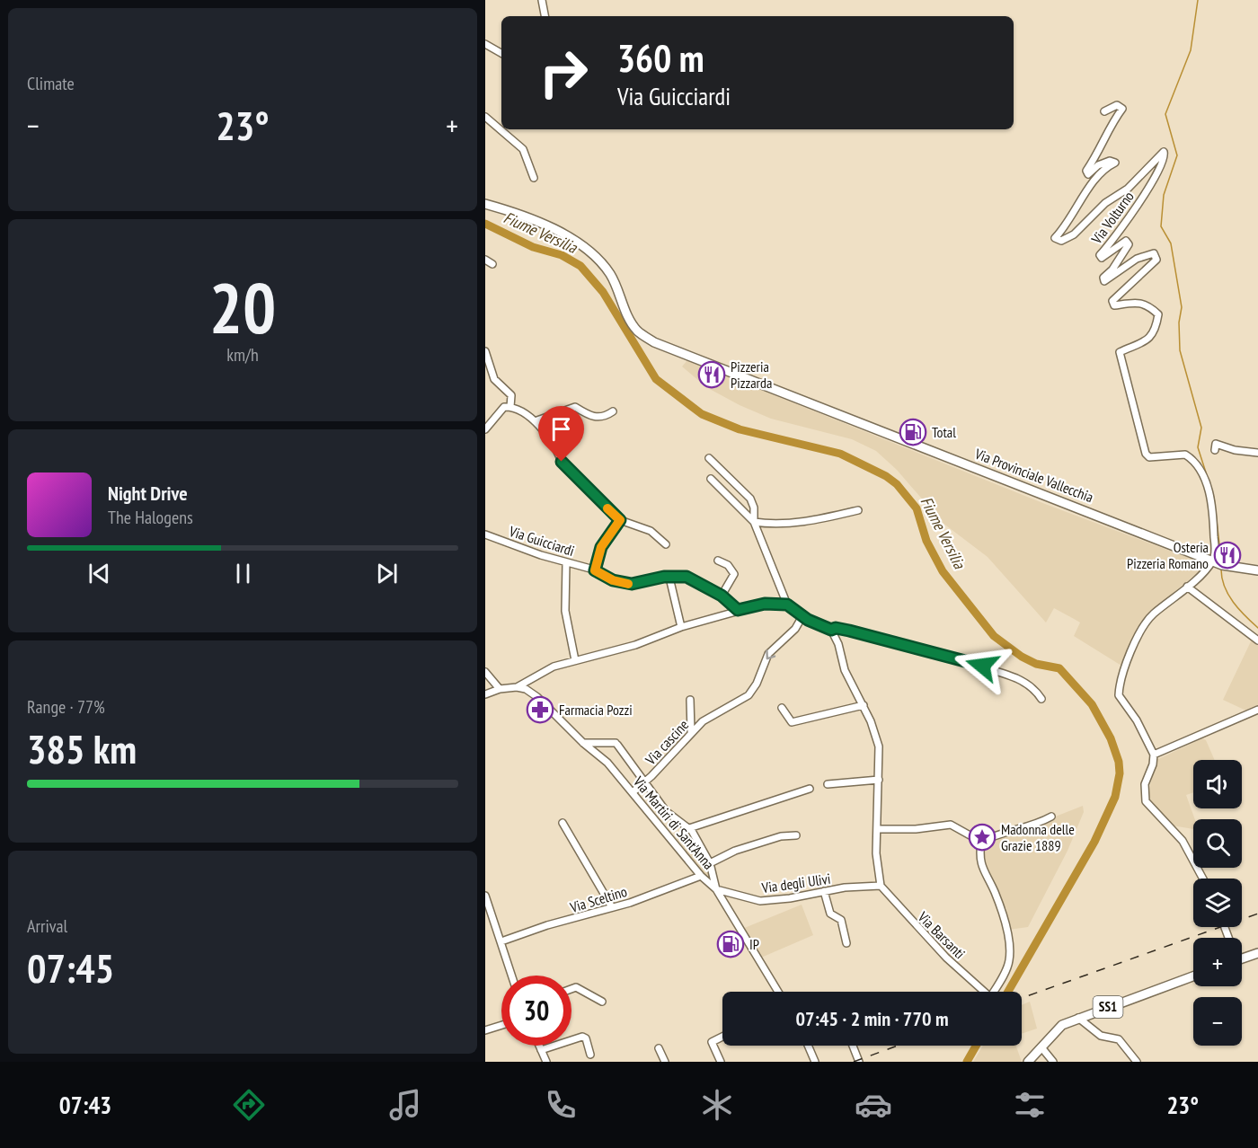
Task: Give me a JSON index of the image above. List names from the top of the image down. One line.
{"streets":{"main road":["Via Provinciale Vallecchia","SS1"],"street":["Via Volturno","Via Guicciardi","Via cascine","Via Martiri di Sant'Anna","Via degli Ulivi","Via Sceltino","Via Barsanti"]},"crossings":[["Via Volturno","Via Provinciale Vallecchia"],["Via cascine","Via Martiri di Sant'Anna"],["Via Martiri di Sant'Anna","Via degli Ulivi"],["Via Martiri di Sant'Anna","Via Sceltino"],["Via degli Ulivi","Via Barsanti"]],"one_way":["Via cascine"],"water":["Fiume Versilia"],"places":{"restaurant":["Pizzeria Pizzarda","Osteria Pizzeria Romano"],"fuel station":["Total","IP"],"pharmacy":["Farmacia Pozzi"],"place":["Madonna delle Grazie 1889"]},"page":{"tile":["Climate",["20","km/h"],["Range · 77%","385 km"],["Arrival","07:45"]],"turn":["360 m","Via Guicciardi"],"heat":["−","23°","+"],"song":["Night Drive","The Halogens"],"map_buttons":["+","−"],"limit":"30","trip":"07:45 · 2 min · 770 m","tabs":["07:43","23°"]}}
